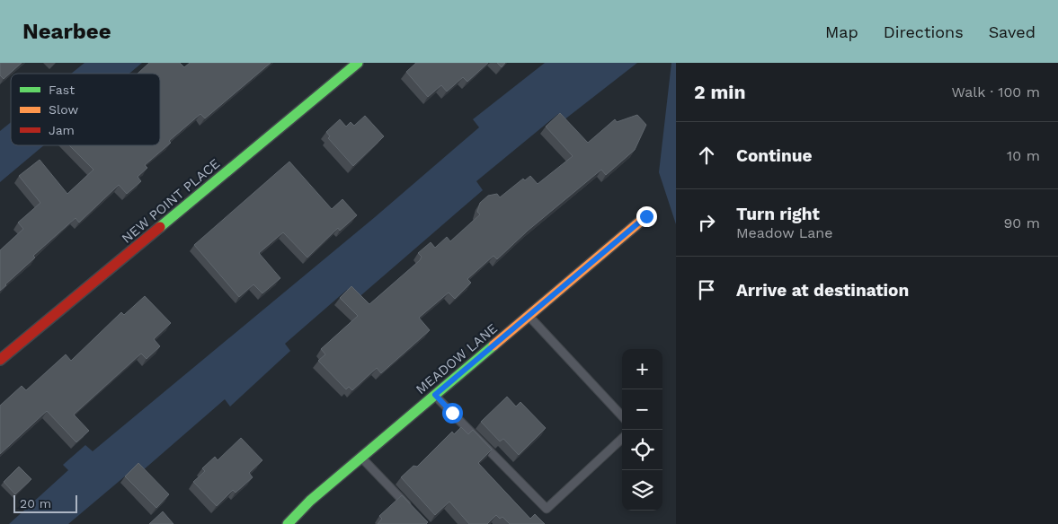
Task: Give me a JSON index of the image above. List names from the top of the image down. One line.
{"streets":{"street":["NEW POINT PLACE","MEADOW LANE"]},"legend":["Fast","Slow","Jam"],"scale_bar":"20 m","page":{"header":"Nearbee","nav":["Map","Directions","Saved"],"heading":["2 min","Walk · 100 m"],"list":[["Continue","10 m"],["Turn right","Meadow Lane","90 m"],"Arrive at destination"],"map_buttons":["+","−"],"scale":"20 m"}}
